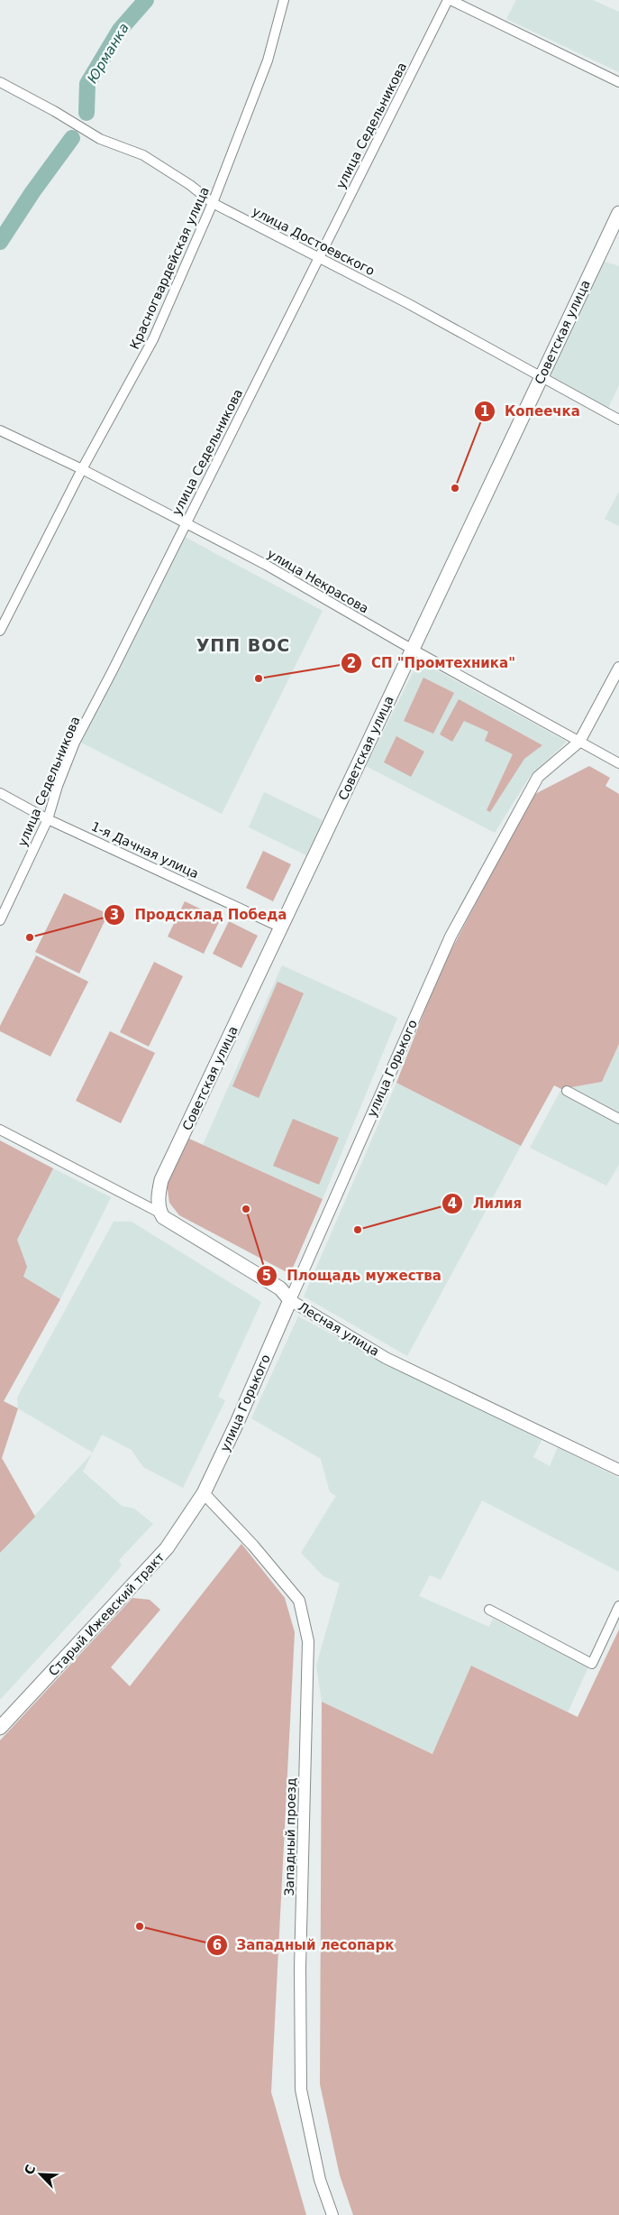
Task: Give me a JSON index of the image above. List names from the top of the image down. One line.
{"streets":{"main road":["Советская улица","улица Горького","Лесная улица","Старый Ижевский тракт"],"street":["улица Седельникова","улица Достоевского","Красногвардейская улица","улица Некрасова","1-я Дачная улица","Западный проезд"]},"crossings":[["улица Седельникова","улица Достоевского"],["улица Седельникова","улица Некрасова"],["улица Седельникова","1-я Дачная улица"],["улица Достоевского","Красногвардейская улица"],["улица Достоевского","Советская улица"],["Красногвардейская улица","улица Некрасова"],["Советская улица","улица Некрасова"],["Советская улица","1-я Дачная улица"],["Советская улица","Лесная улица"],["улица Некрасова","улица Горького"],["улица Горького","Лесная улица"],["улица Горького","Старый Ижевский тракт"],["улица Горького","Западный проезд"],["Старый Ижевский тракт","Западный проезд"]],"districts":["УПП ВОС"],"water":["Юрманка"],"places":["Копеечка","СП \"Промтехника\"","Продсклад Победа","Площадь мужества","Лилия","Западный лесопарк"],"north":"top left"}
